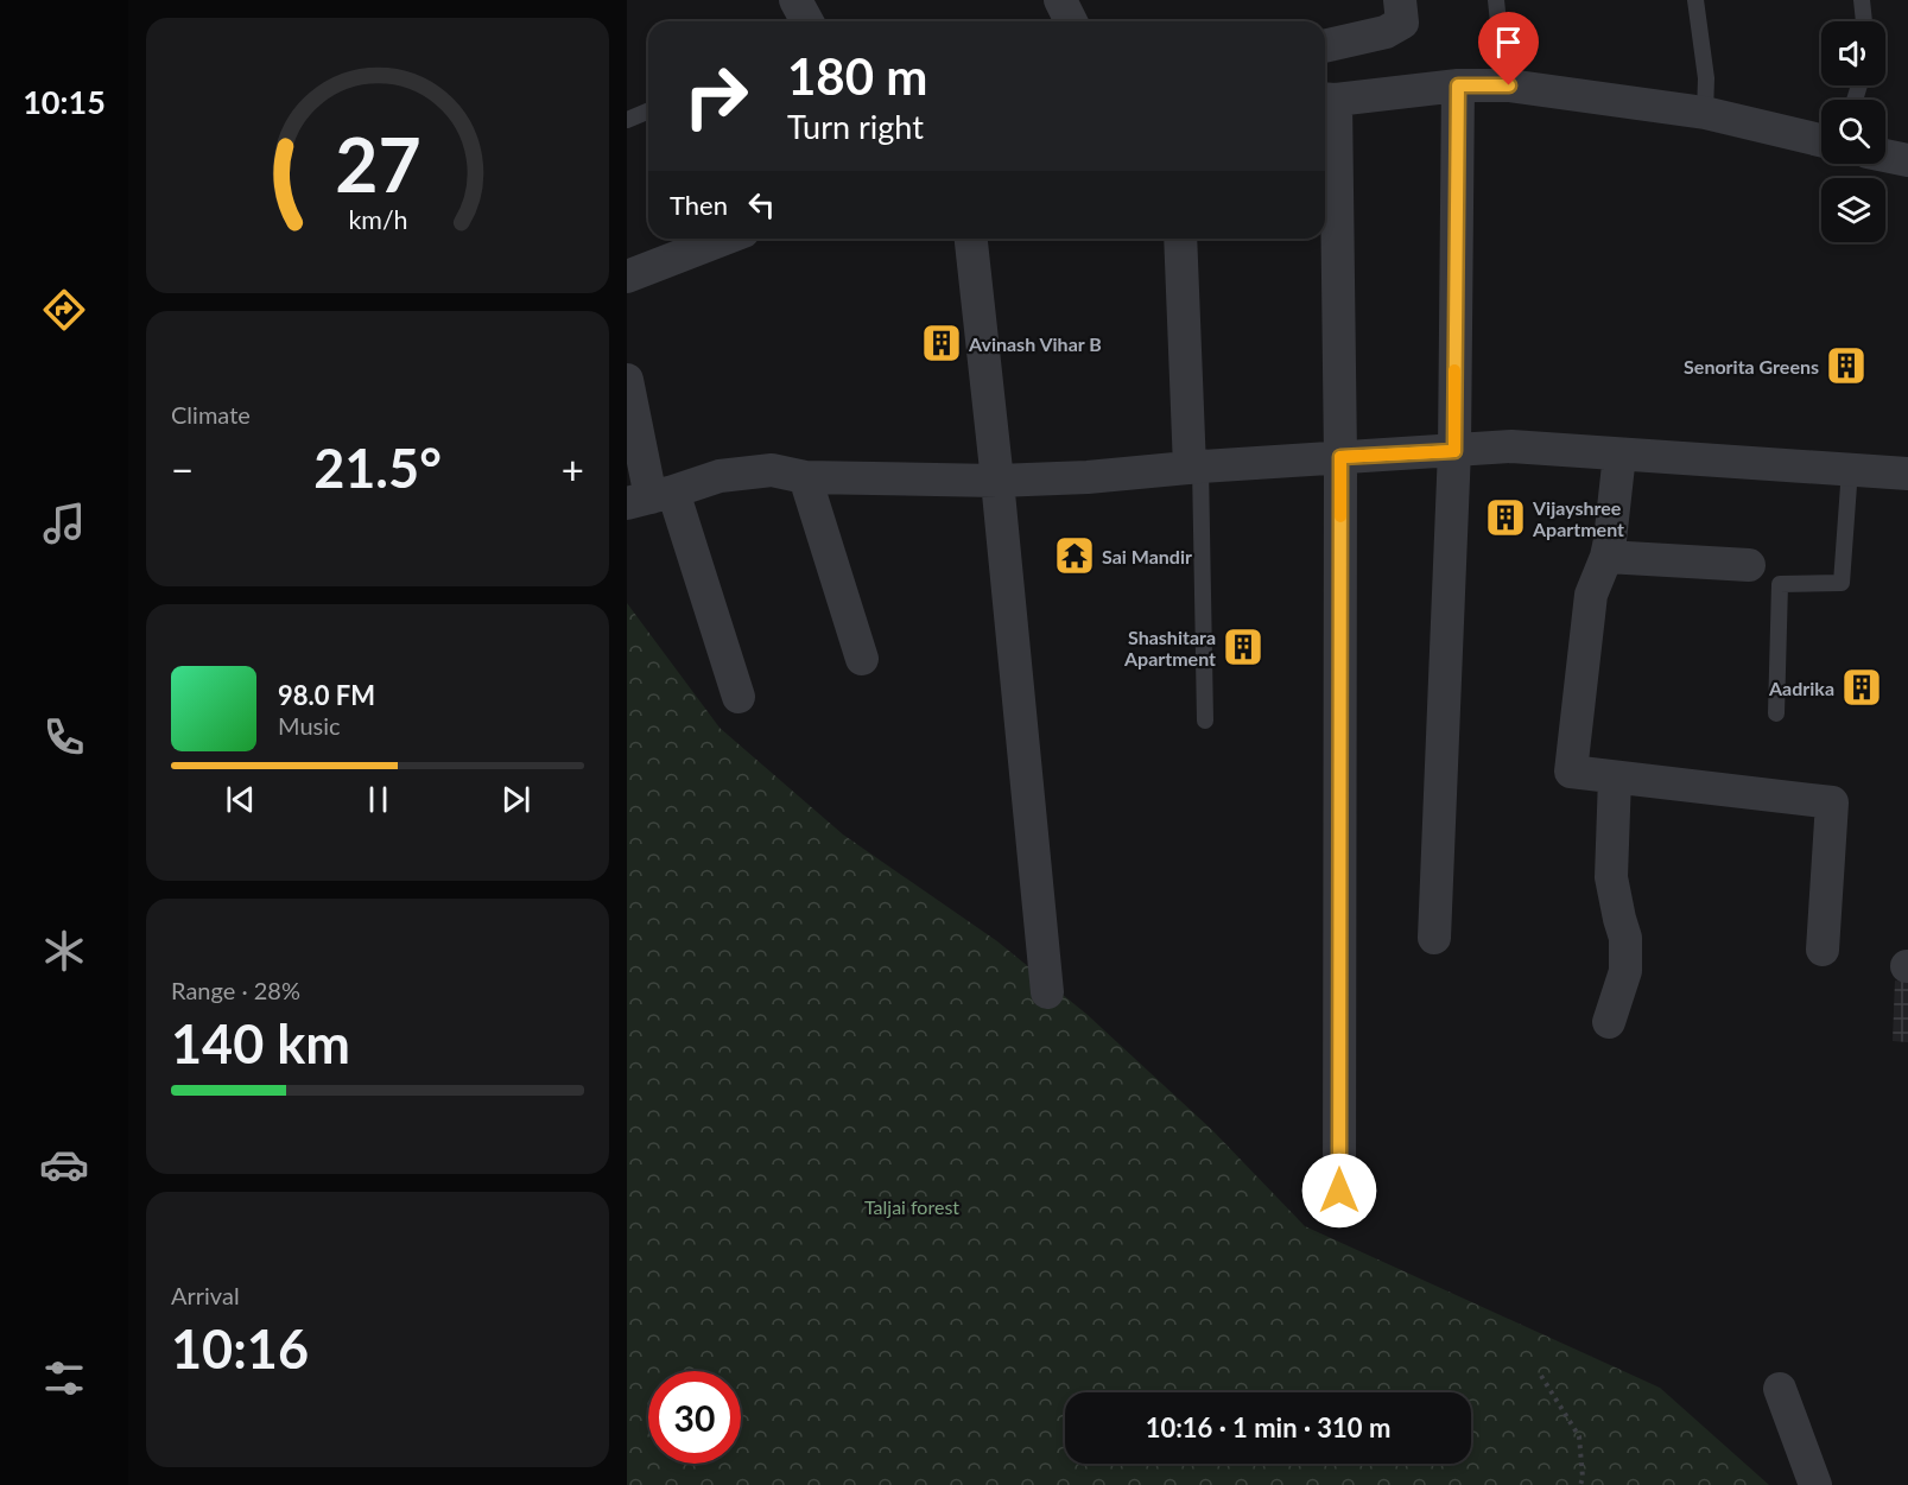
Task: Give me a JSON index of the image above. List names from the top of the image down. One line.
{"parks":["Taljai forest"],"places":{"building":["Avinash Vihar B","Senorita Greens","Vijayshree Apartment","Shashitara Apartment","Aadrika"],"temple":["Sai Mandir"]},"page":{"tabs":"10:15","turn":["180 m","Turn right"],"then":"Then","tile":["Climate",["Range · 28%","140 km"],["Arrival","10:16"]],"heat":["−","21.5°","+"],"song":["98.0 FM","Music"],"limit":"30","trip":"10:16 · 1 min · 310 m","gauge":["27","km/h"]}}
